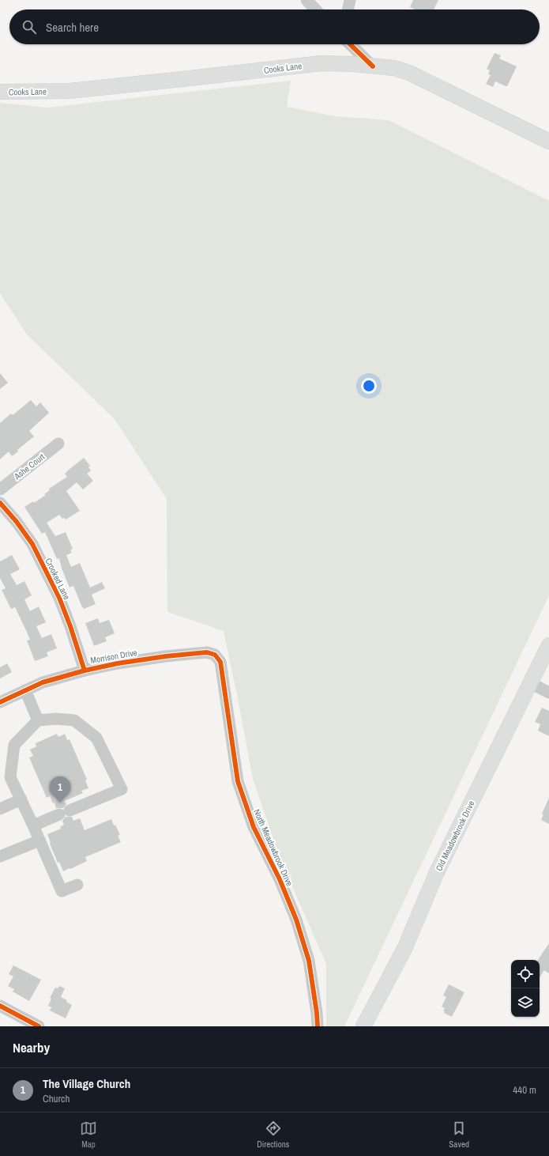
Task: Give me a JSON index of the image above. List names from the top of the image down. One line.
{"streets":{"main road":["Cooks Lane","Old Meadowbrook Drive"],"street":["Ashe Court","Crooked Lane","Morrison Drive","North Meadowbrook Drive"]},"crossings":[["Crooked Lane","Morrison Drive"],["Morrison Drive","North Meadowbrook Drive"]],"page":{"search":"Search here","pins":"1","heading":"Nearby","list":[{"mark":"1","name":"The Village Church","note":"Church","value":"440 m"}],"nav":["Map","Directions","Saved"]}}
